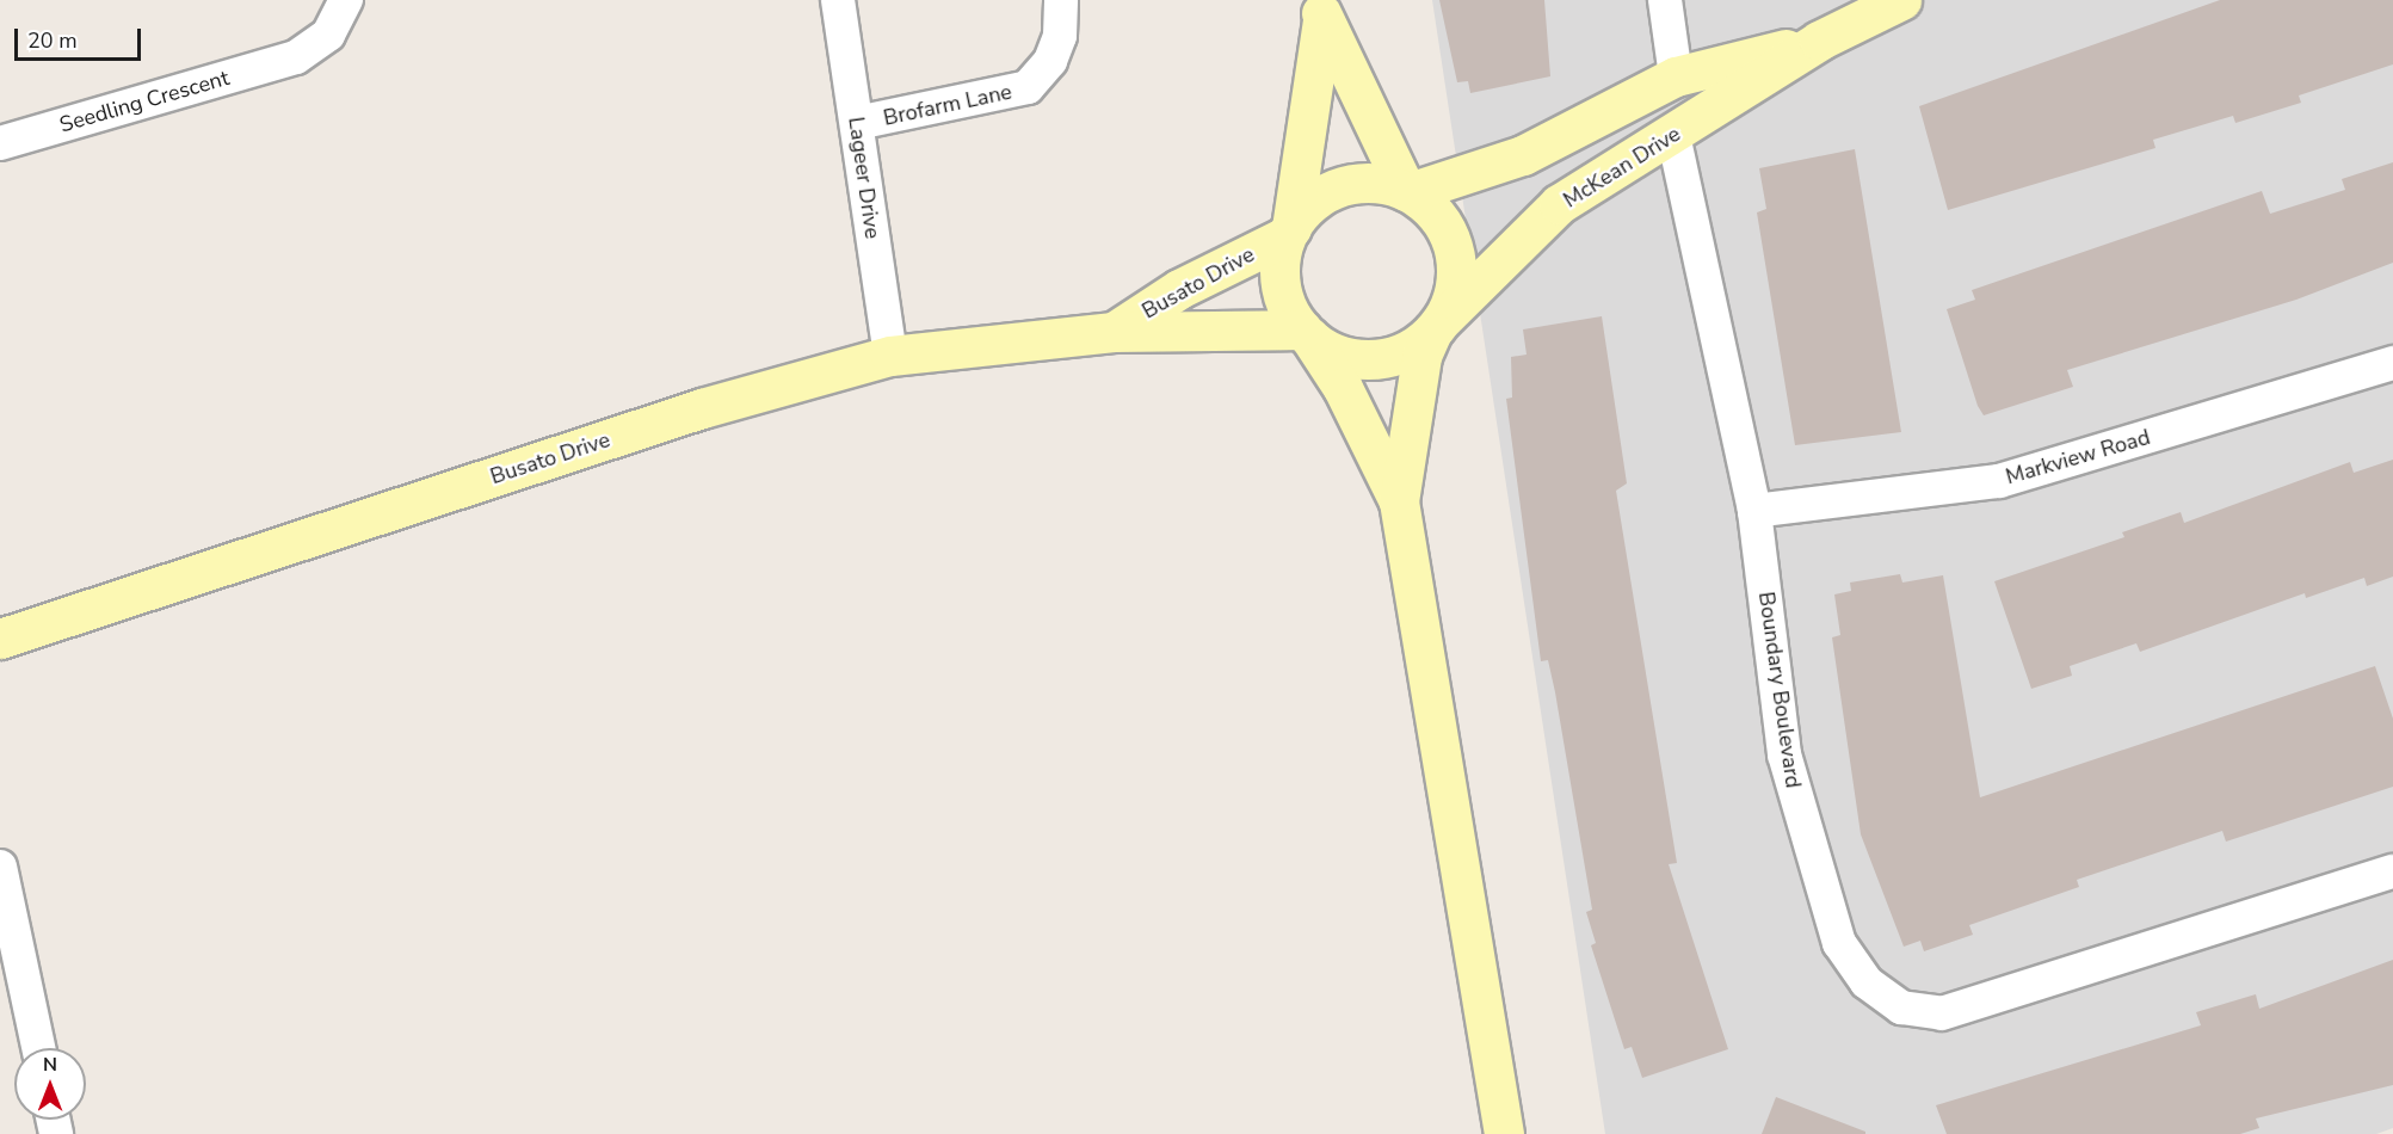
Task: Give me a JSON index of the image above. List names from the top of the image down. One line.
{"streets":{"street":["Seedling Crescent","Brofarm Lane","McKean Drive","Lageer Drive","Busato Drive","Markview Road","Boundary Boulevard"]},"crossings":[["Brofarm Lane","Lageer Drive"],["McKean Drive","Busato Drive"],["McKean Drive","Boundary Boulevard"],["Lageer Drive","Busato Drive"],["Markview Road","Boundary Boulevard"]],"scale_bar":"20 m","north":"top"}
